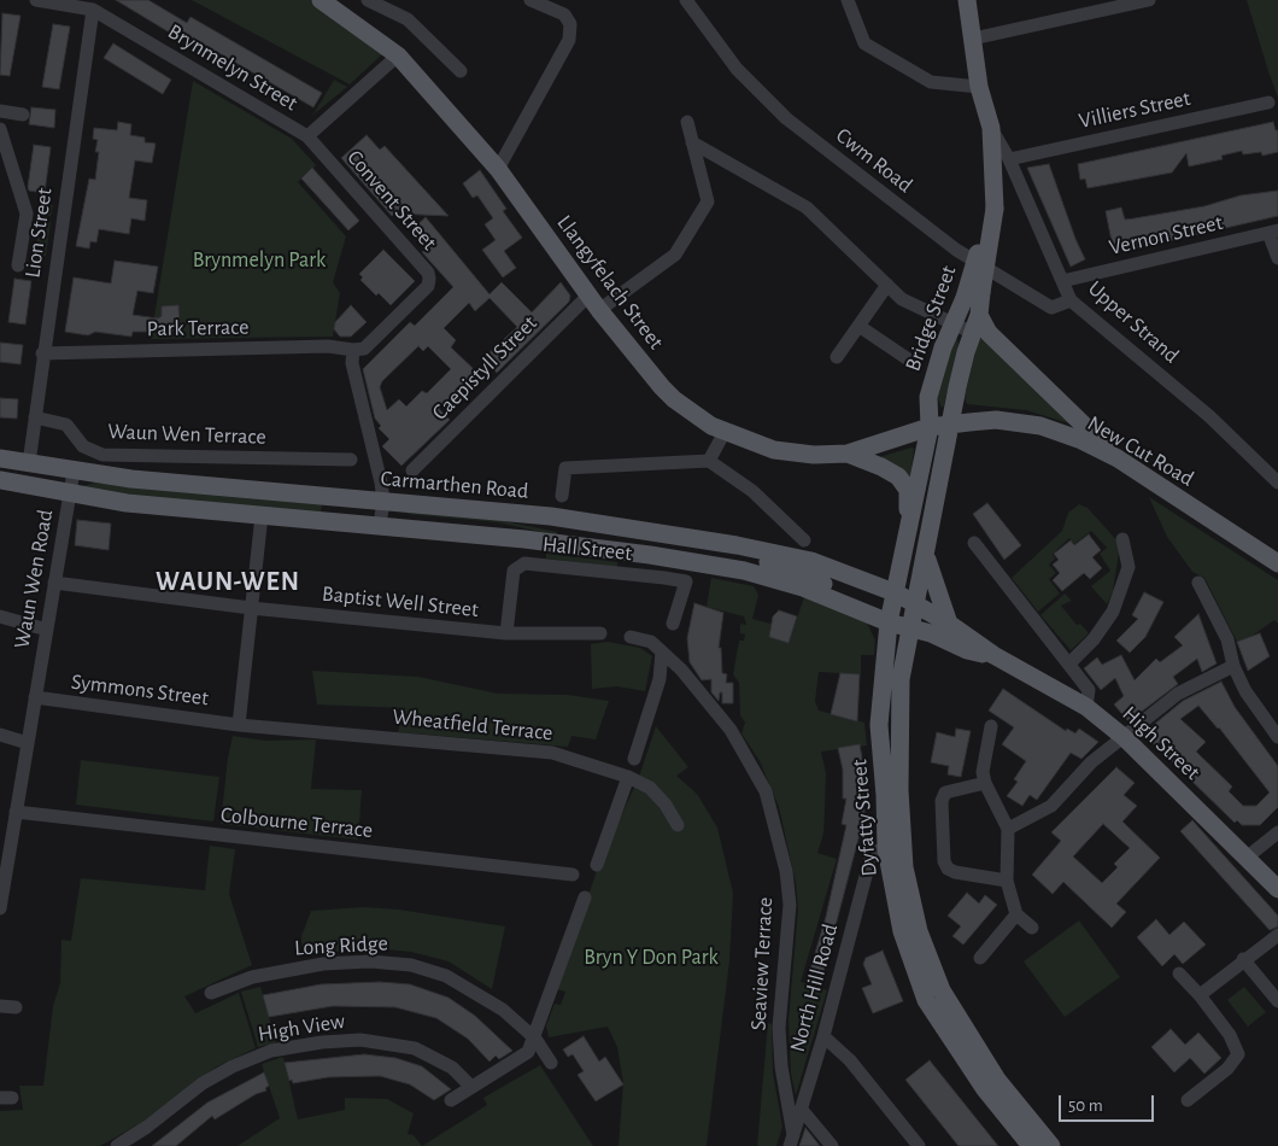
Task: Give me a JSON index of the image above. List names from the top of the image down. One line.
{"streets":{"main road":["Llangyfelach Street","Bridge Street","New Cut Road","Carmarthen Road","High Street","Dyfatty Street"],"street":["Brynmelyn Street","Villiers Street","Cwm Road","Convent Street","Lion Street","Vernon Street","Upper Strand","Park Terrace","Caepistyll Street","Waun Wen Terrace","Hall Street","Waun Wen Road","Baptist Well Street","Symmons Street","Wheatfield Terrace","Colbourne Terrace","Long Ridge","Seaview Terrace","North Hill Road","High View"]},"crossings":[["Brynmelyn Street","Convent Street"],["Brynmelyn Street","Lion Street"],["Villiers Street","Upper Strand"],["Cwm Road","Upper Strand"],["Convent Street","Park Terrace"],["Lion Street","Park Terrace"],["Lion Street","Waun Wen Terrace"],["Lion Street","Carmarthen Road"],["Vernon Street","Upper Strand"],["Llangyfelach Street","Bridge Street"],["Llangyfelach Street","Caepistyll Street"],["Llangyfelach Street","New Cut Road"],["Bridge Street","Upper Strand"],["Bridge Street","New Cut Road"],["Bridge Street","Carmarthen Road"],["Bridge Street","Dyfatty Street"],["Carmarthen Road","Waun Wen Road"],["Carmarthen Road","High Street"],["Carmarthen Road","Dyfatty Street"],["Hall Street","Baptist Well Street"],["Waun Wen Road","Baptist Well Street"],["Waun Wen Road","Symmons Street"],["Waun Wen Road","Colbourne Terrace"],["Symmons Street","Wheatfield Terrace"],["Dyfatty Street","North Hill Road"],["Seaview Terrace","North Hill Road"]],"districts":["WAUN-WEN"],"parks":["Brynmelyn Park","Bryn Y Don Park"],"scale_bar":"50 m"}
